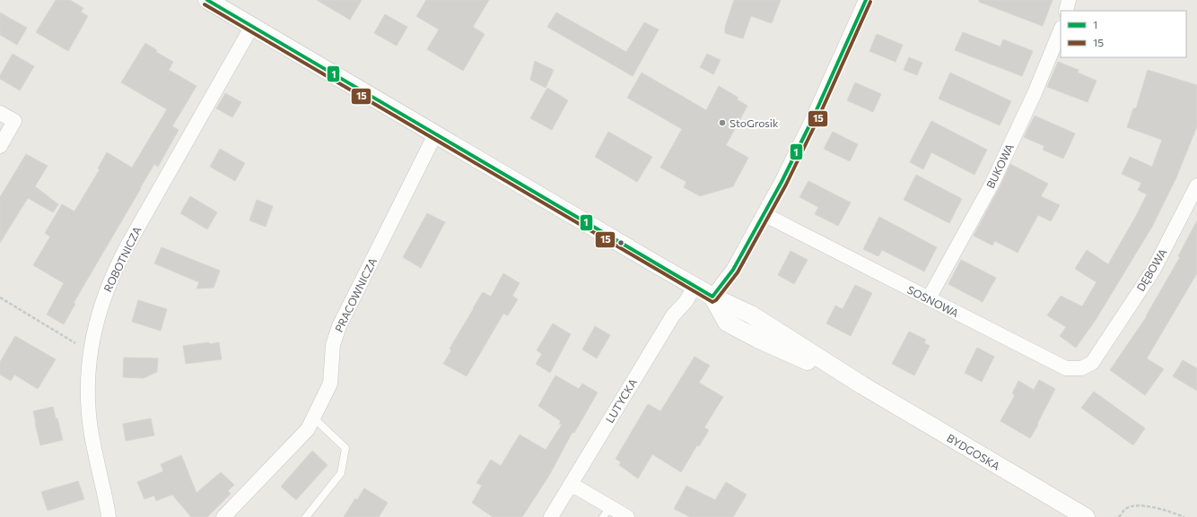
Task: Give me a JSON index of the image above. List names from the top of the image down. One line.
{"streets":{"street":["BUKOWA","ROBOTNICZA","DĘBOWA","PRACOWNICZA","SOSNOWA","LUTYCKA","BYDGOSKA"]},"crossings":[["BUKOWA","SOSNOWA"],["DĘBOWA","SOSNOWA"]],"places":["StoGrosik"],"lines":["transit line 1","transit line 15"],"legend":["1","15"]}
